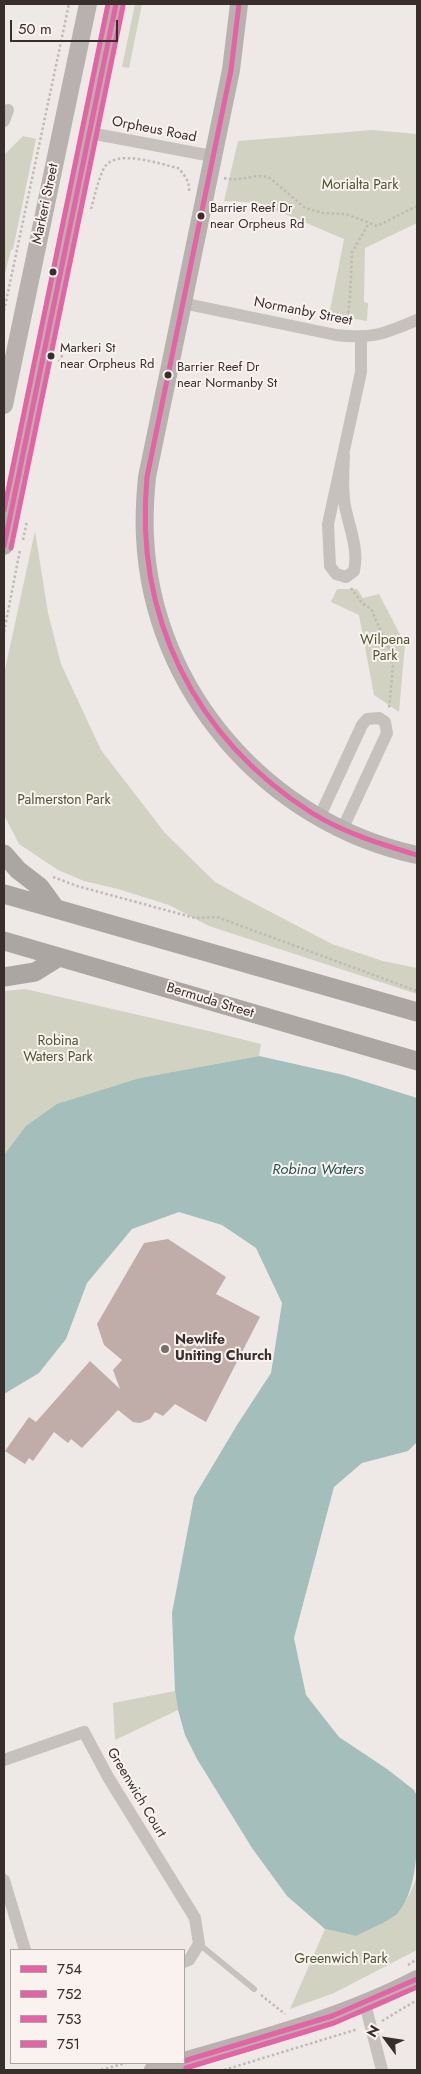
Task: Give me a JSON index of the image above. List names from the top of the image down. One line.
{"streets":{"main road":["Bermuda Street"],"street":["Orpheus Road","Markeri Street","Normanby Street","Greenwich Court"]},"crossings":[["Orpheus Road","Markeri Street"]],"water":["Robina Waters"],"parks":["Morialta Park","Wilpena Park","Palmerston Park","Robina Waters Park","Greenwich Park"],"places":["Barrier Reef Dr near Orpheus Rd","Markeri St near Orpheus Rd","Barrier Reef Dr near Normanby St","Newlife Uniting Church"],"lines":["transit line 754","transit line 752","transit line 751","transit line 753"],"legend":["754","752","753","751"],"scale_bar":"50 m","north":"top left"}
